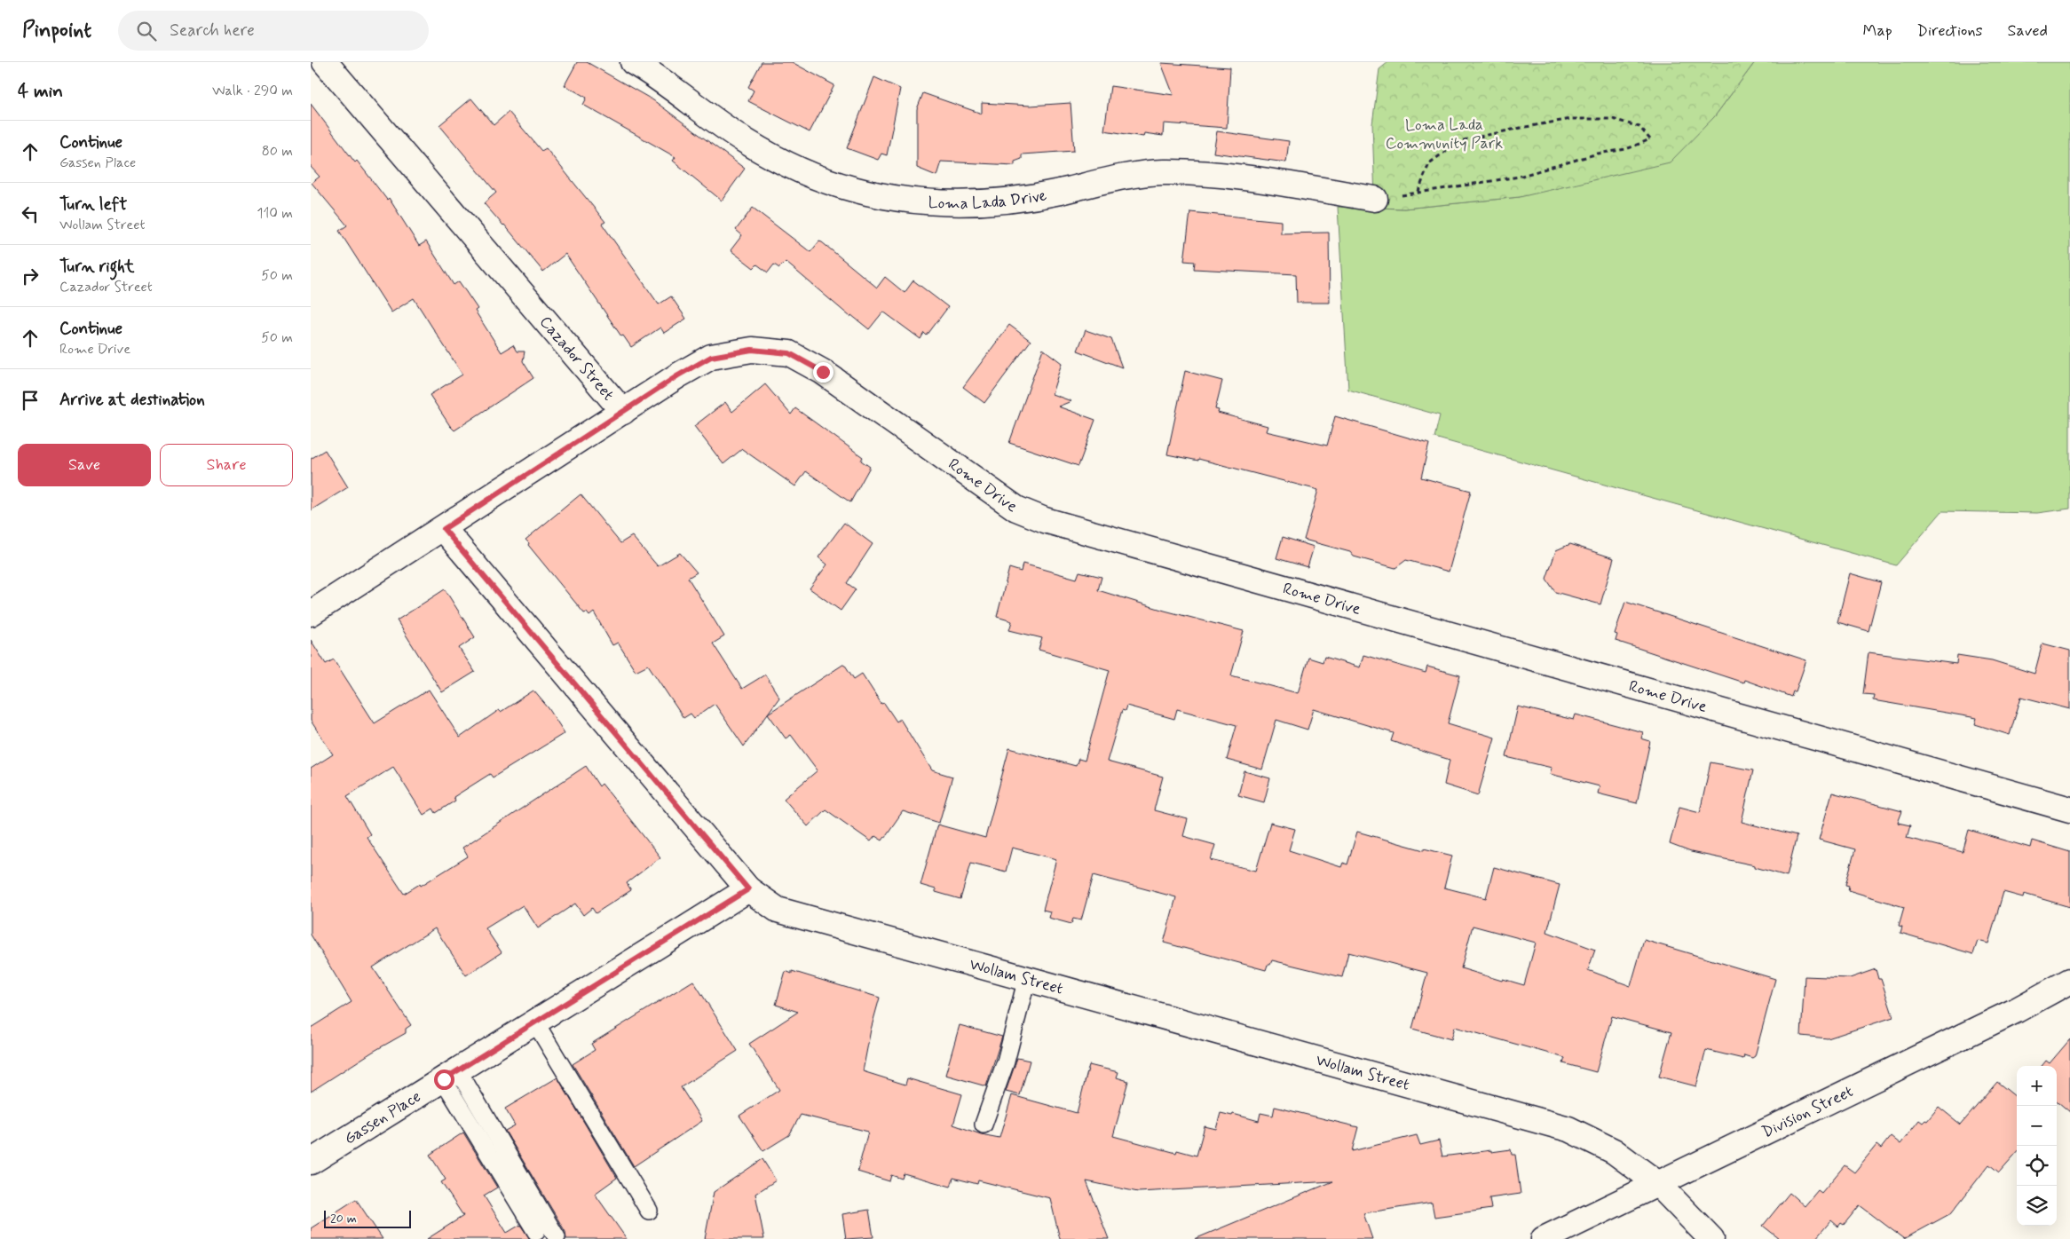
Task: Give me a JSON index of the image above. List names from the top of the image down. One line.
{"streets":{"street":["Loma Lada Drive","Cazador Street","Rome Drive","Wollam Street","Division Street","Gassen Place"]},"crossings":[["Cazador Street","Rome Drive"],["Cazador Street","Wollam Street"],["Wollam Street","Division Street"],["Wollam Street","Gassen Place"]],"parks":["Loma Lada Community Park"],"scale_bar":"20 m","page":{"header":"Pinpoint","search":"Search here","nav":["Map","Directions","Saved"],"heading":["4 min","Walk · 290 m"],"list":[["Continue","Gassen Place","80 m"],["Turn left","Wollam Street","110 m"],["Turn right","Cazador Street","50 m"],["Continue","Rome Drive","50 m"],"Arrive at destination"],"buttons":["Save","Share"],"map_buttons":["+","−"],"scale":"20 m"}}
